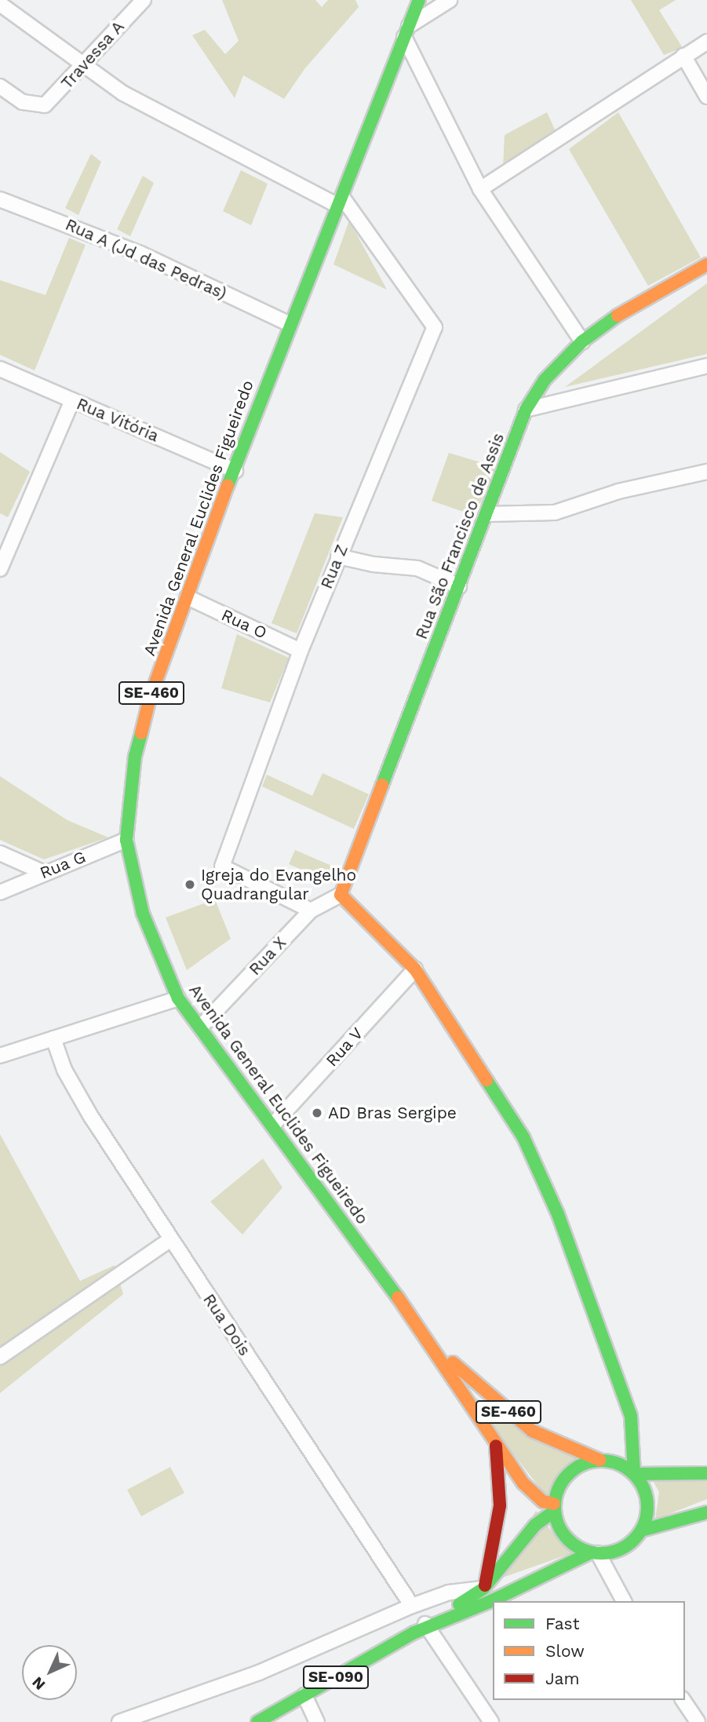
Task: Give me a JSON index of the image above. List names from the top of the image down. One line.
{"streets":{"main road":["Avenida General Euclides Figueiredo","Rua São Francisco de Assis","SE-460","SE-090"],"street":["Travessa A","Rua A (Jd das Pedras)","Rua Vitória","Rua Z","Rua O","Rua G","Rua X","Rua V","Rua Dois"]},"crossings":[["Rua A (Jd das Pedras)","Avenida General Euclides Figueiredo"],["Rua Vitória","Avenida General Euclides Figueiredo"],["Avenida General Euclides Figueiredo","Rua Z"],["Avenida General Euclides Figueiredo","Rua O"],["Avenida General Euclides Figueiredo","Rua G"],["Avenida General Euclides Figueiredo","Rua X"],["Avenida General Euclides Figueiredo","Rua V"],["Avenida General Euclides Figueiredo","SE-090"],["Rua São Francisco de Assis","Rua X"],["Rua Z","Rua O"],["Rua Z","Rua X"]],"places":["Igreja do Evangelho Quadrangular","AD Bras Sergipe"],"legend":["Fast","Slow","Jam"],"north":"bottom left"}
